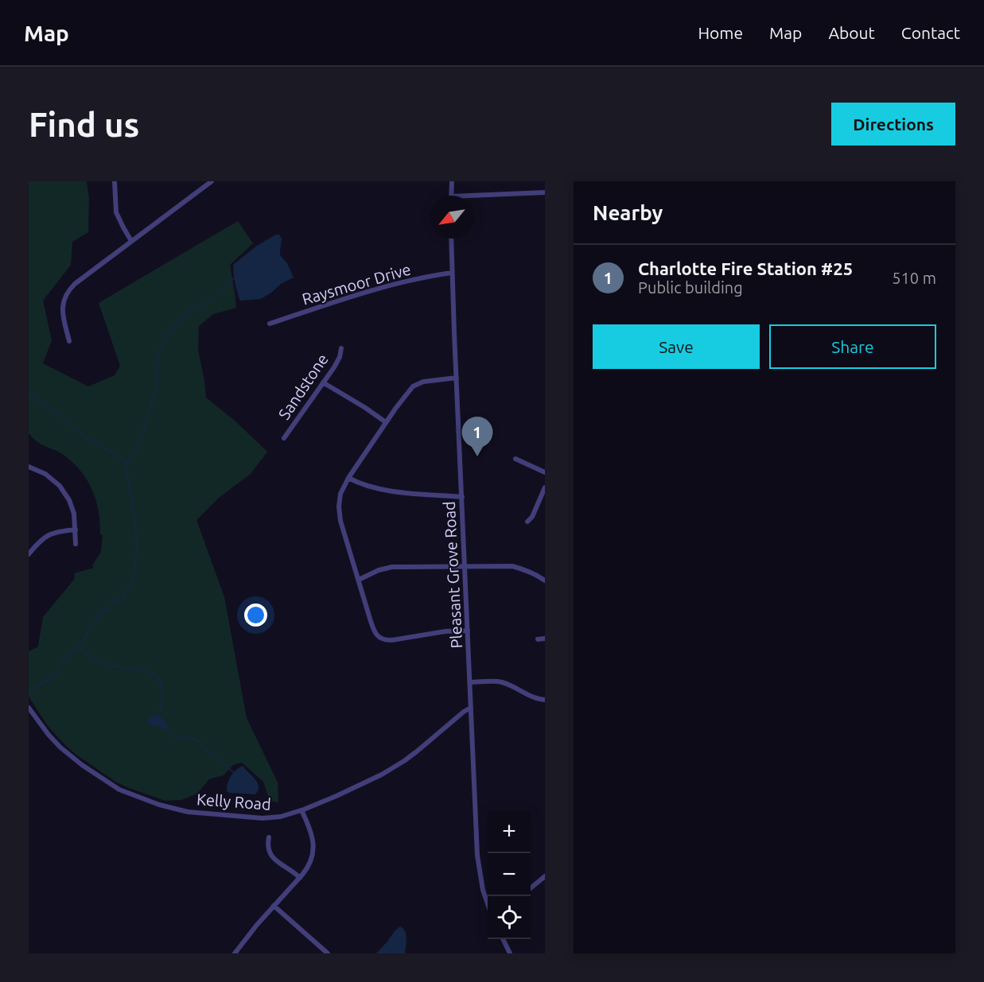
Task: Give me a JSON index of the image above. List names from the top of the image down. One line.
{"streets":{"street":["Raysmoor Drive","Sandstone","Pleasant Grove Road","Kelly Road"]},"crossings":[["Raysmoor Drive","Pleasant Grove Road"],["Pleasant Grove Road","Kelly Road"]],"north":"bottom left","page":{"header":"Map","nav":["Home","Map","About","Contact"],"buttons":["Directions",["Save","Share"]],"title":"Find us","heading":"Nearby","list":[{"mark":"1","name":"Charlotte Fire Station #25","note":"Public building","value":"510 m"}],"pins":"1","map_buttons":["+","−"]}}
